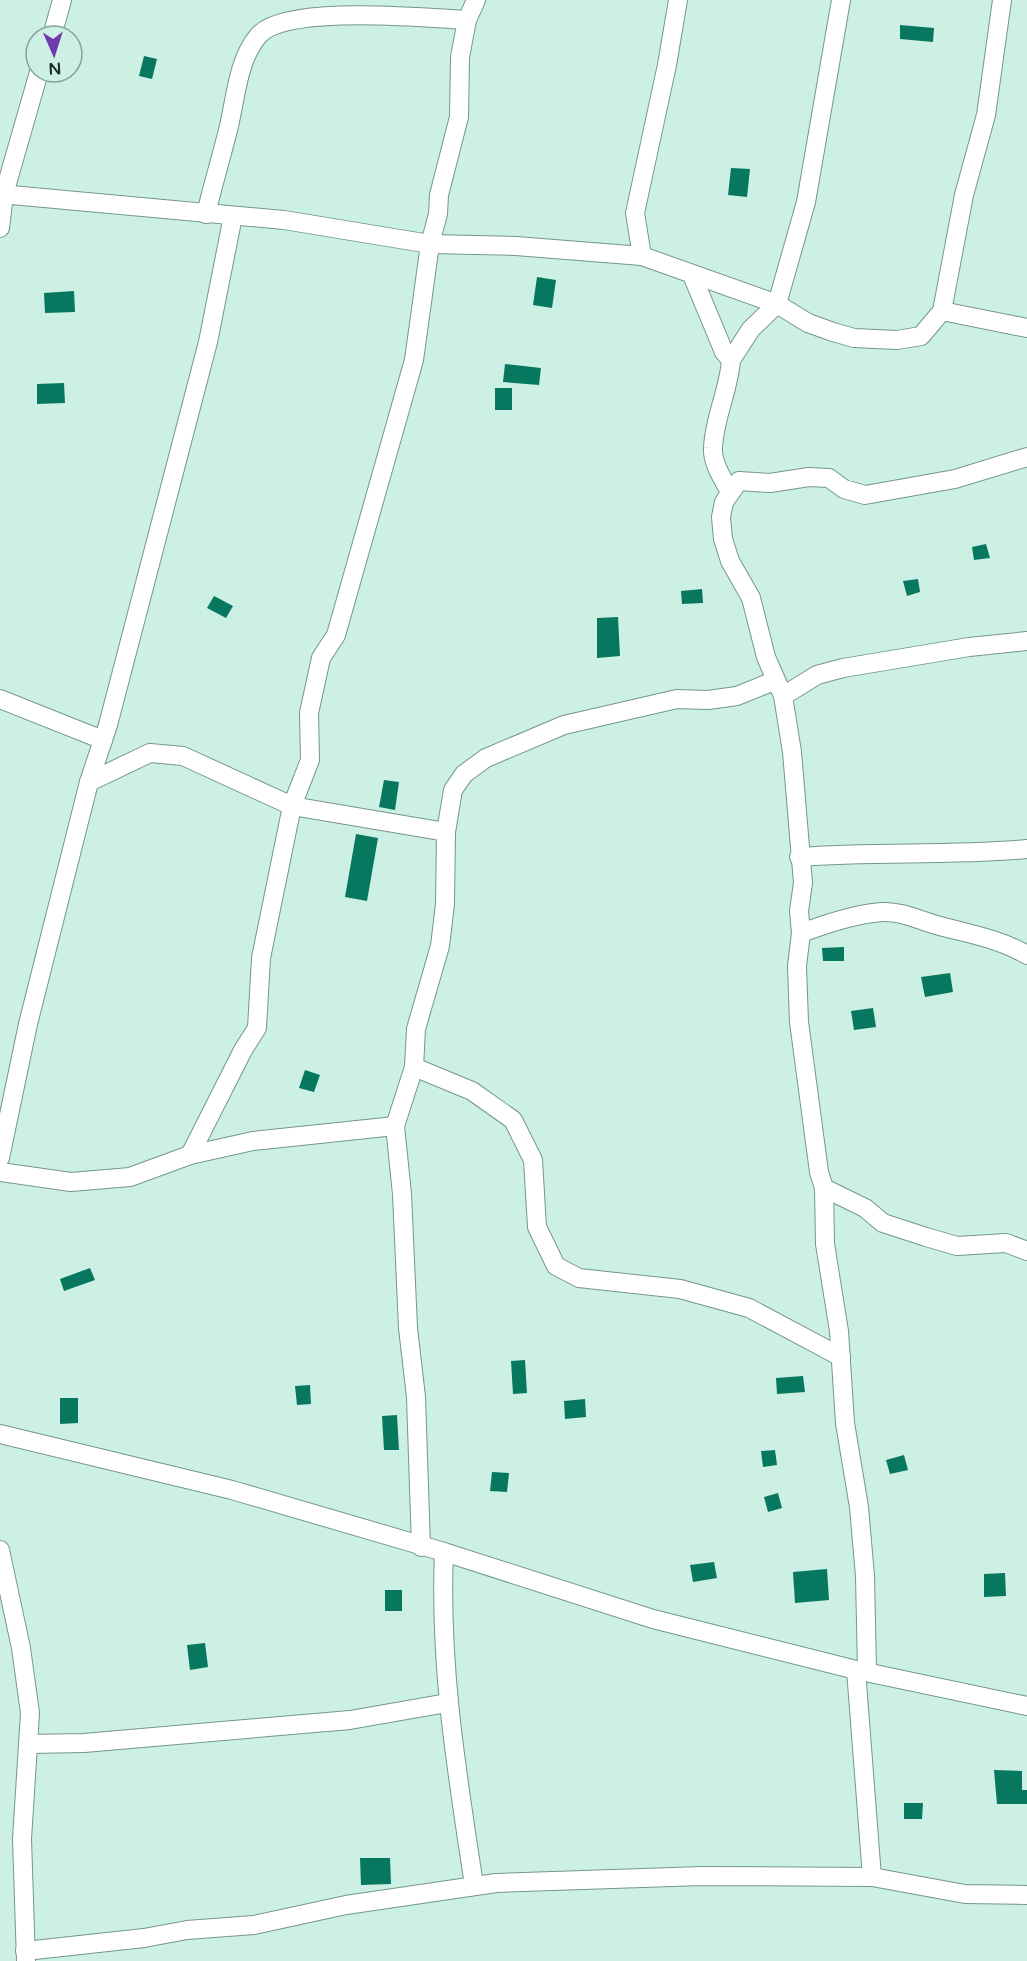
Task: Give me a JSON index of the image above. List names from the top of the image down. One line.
{"north":"bottom"}
